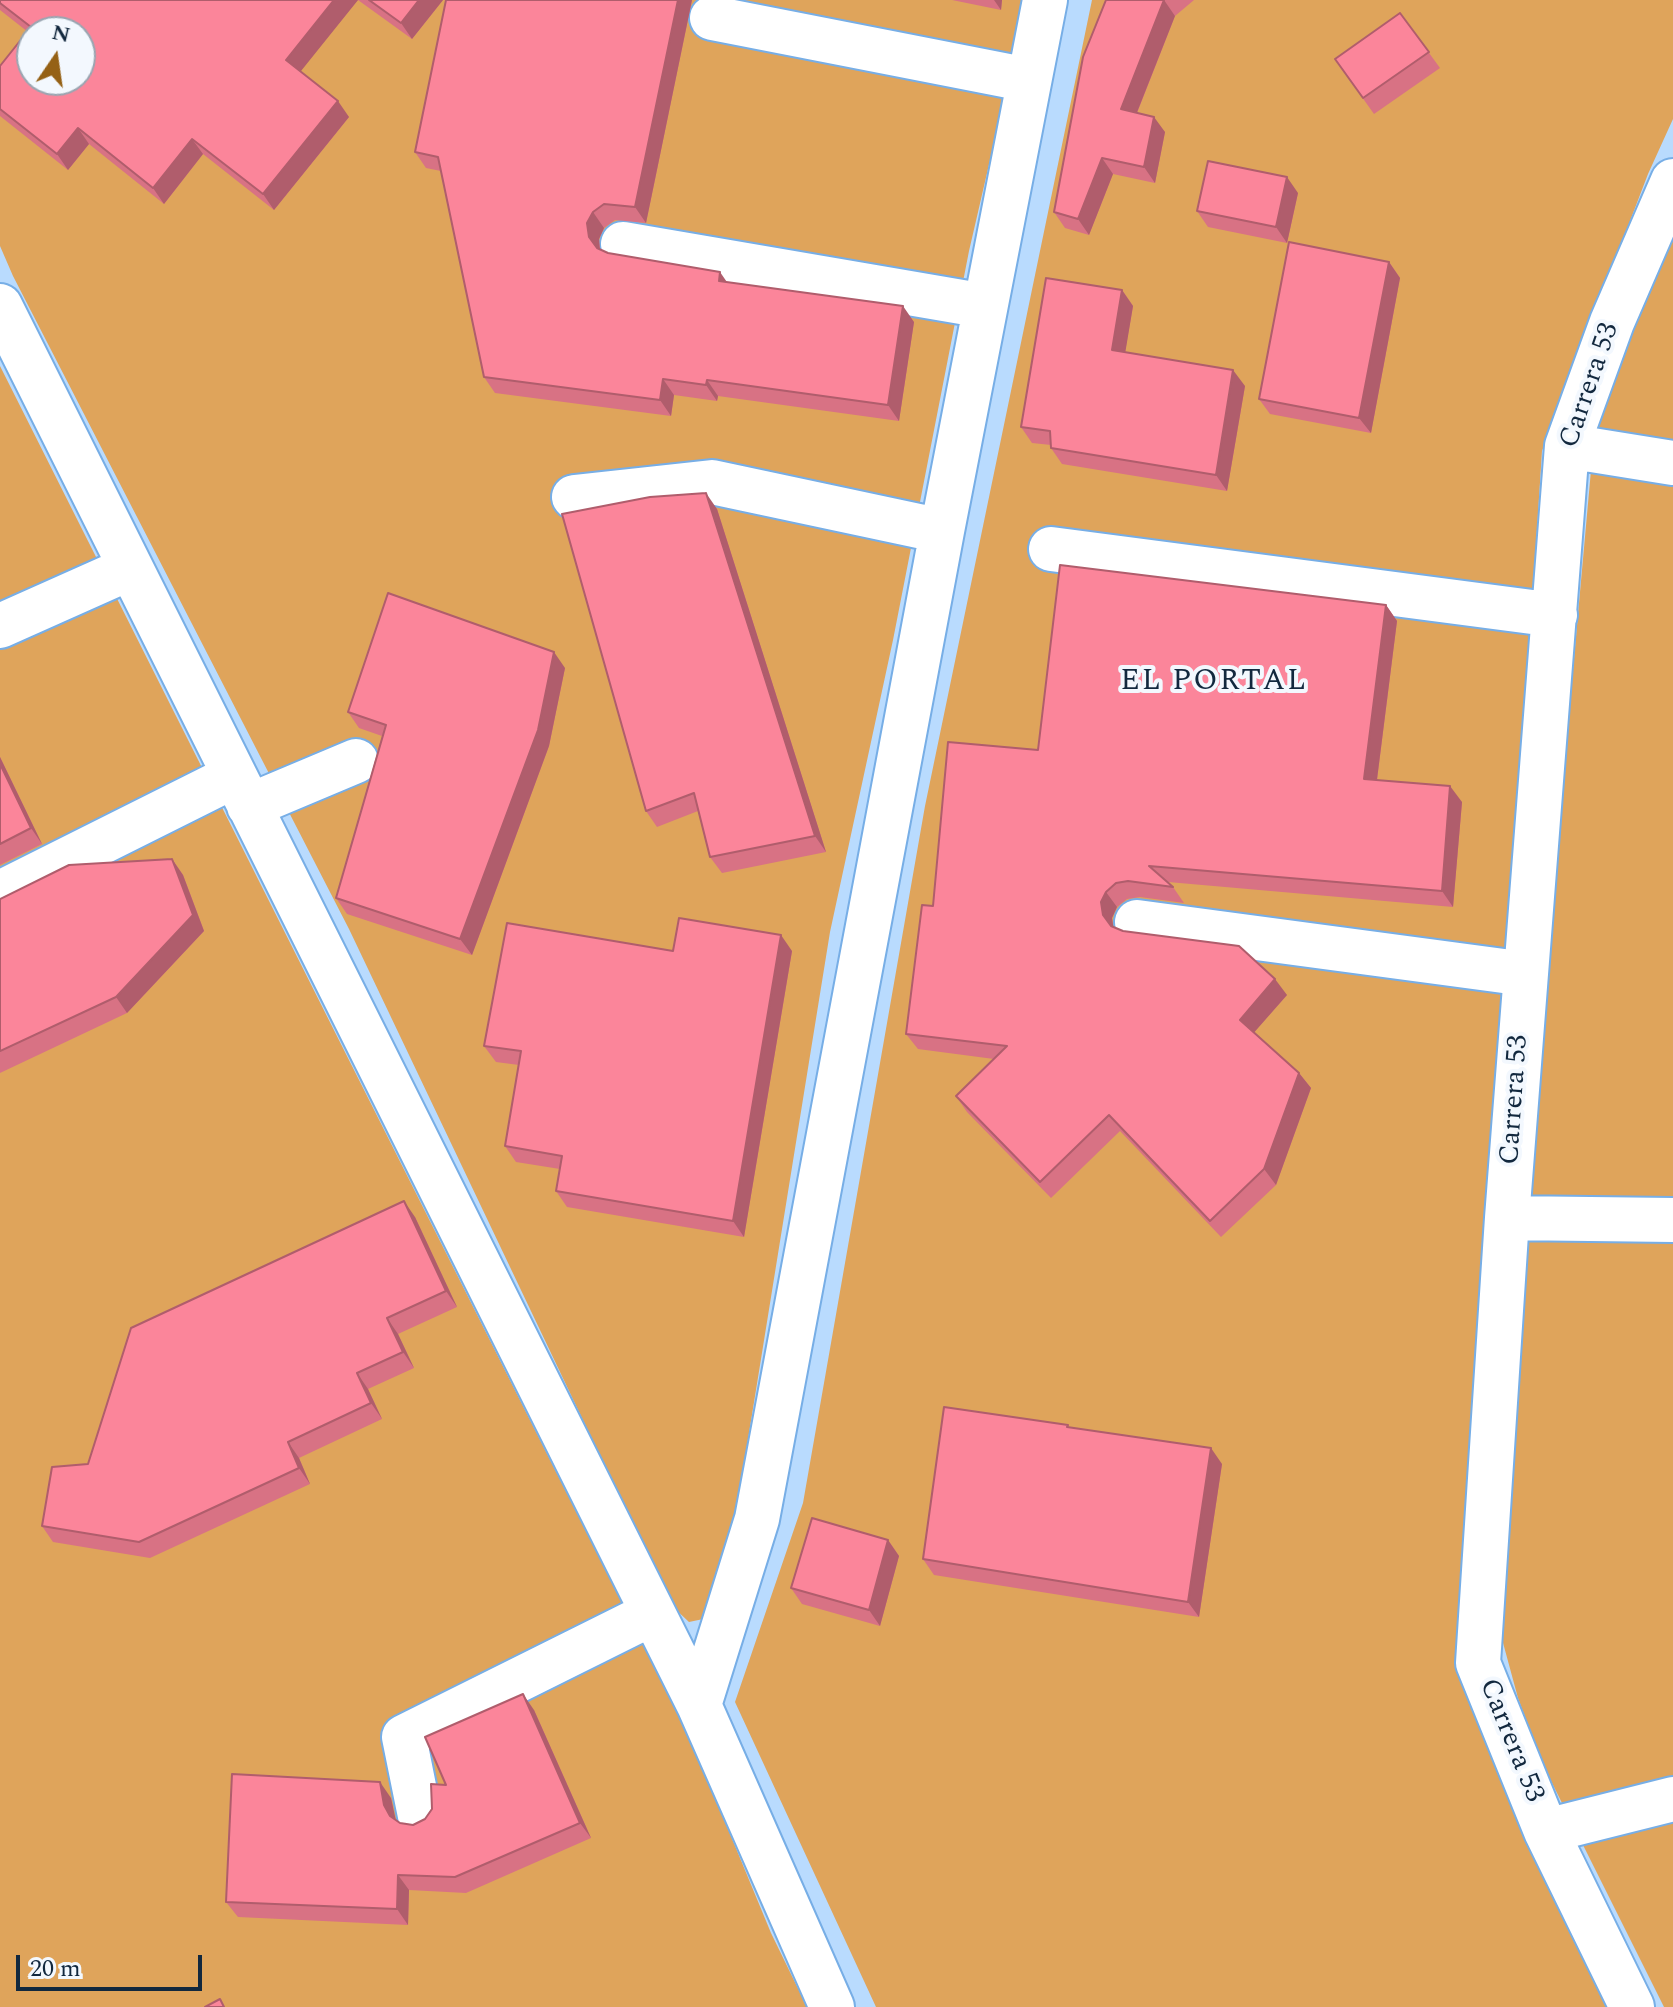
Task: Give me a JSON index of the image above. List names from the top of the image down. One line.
{"streets":{"street":["Carrera 53"]},"districts":["EL PORTAL"],"scale_bar":"20 m","north":"top"}
